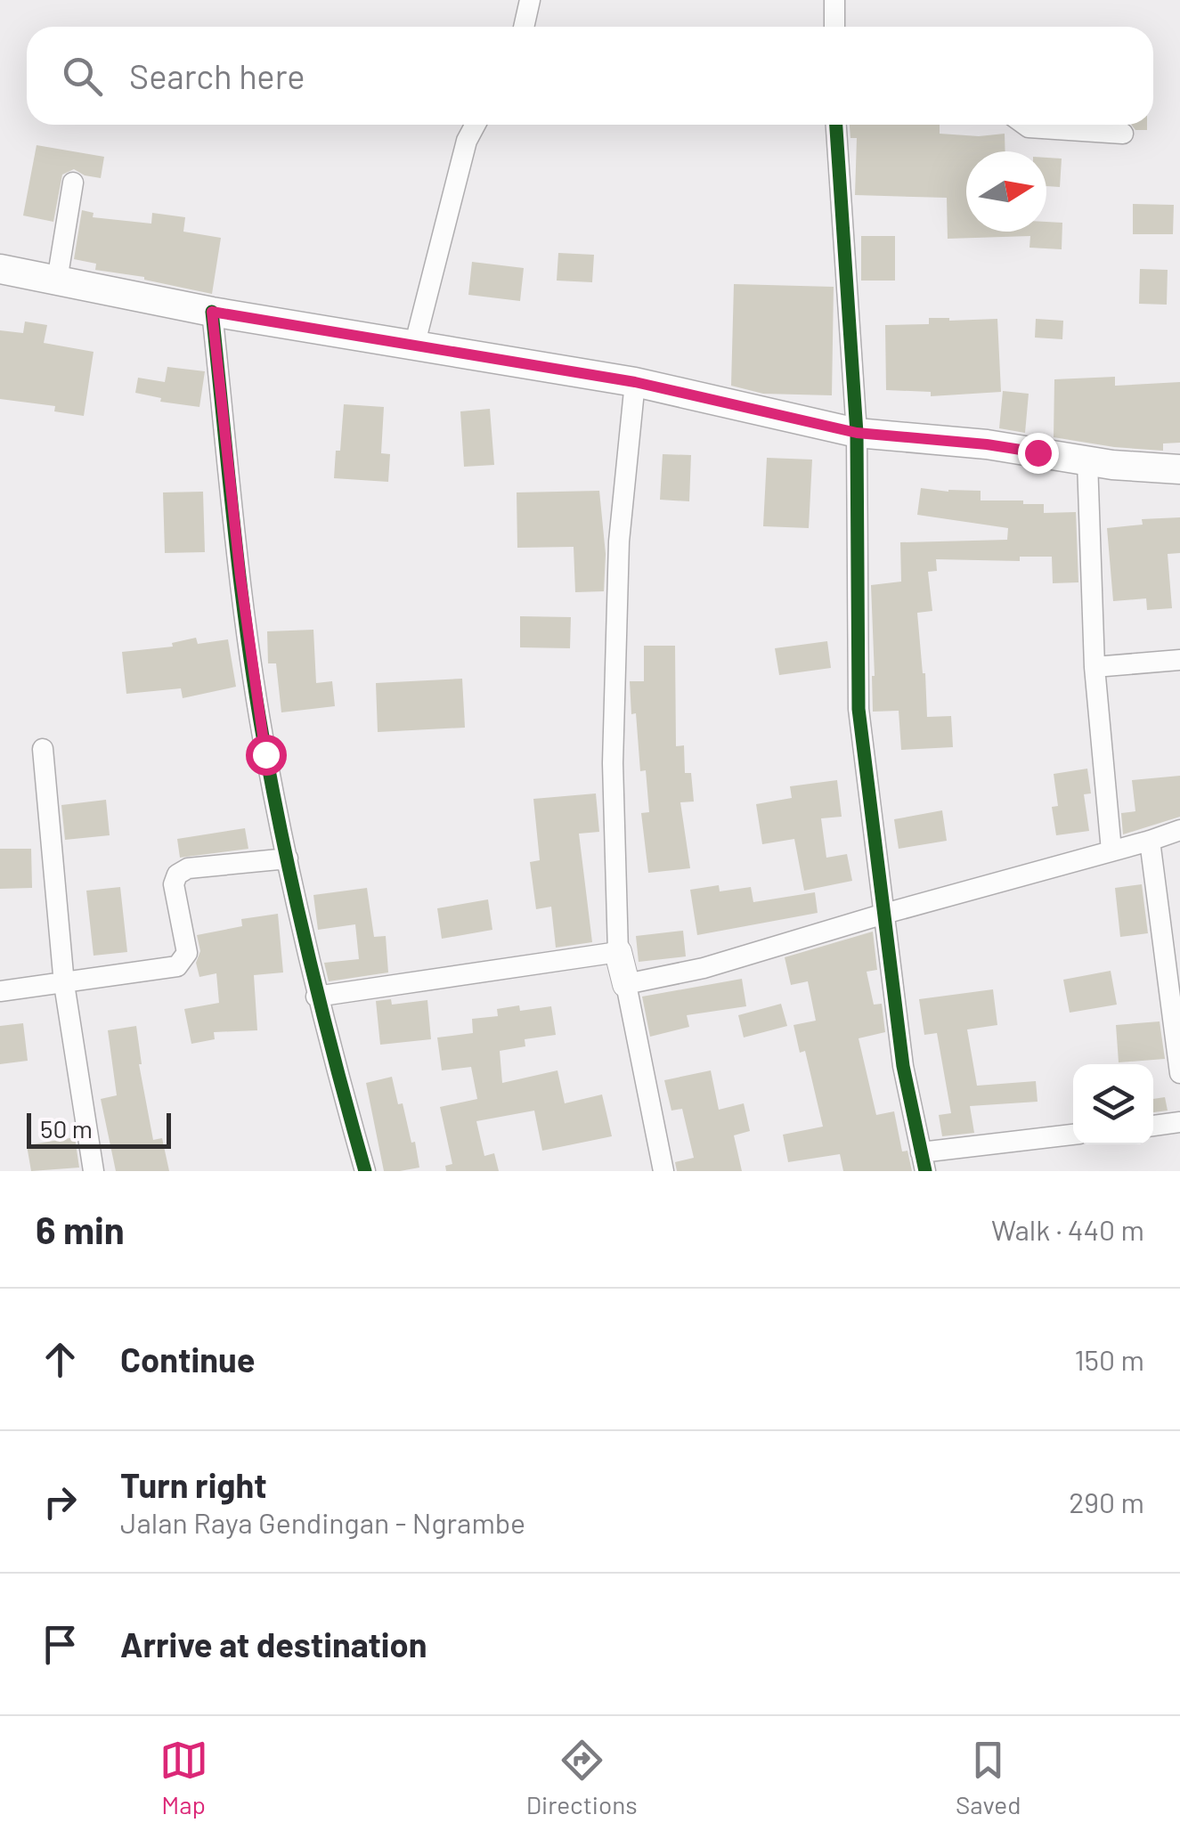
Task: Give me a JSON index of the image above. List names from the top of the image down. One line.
{"scale_bar":"50 m","north":"right","page":{"search":"Search here","scale":"50 m","heading":["6 min","Walk · 440 m"],"list":[["Continue","150 m"],["Turn right","Jalan Raya Gendingan - Ngrambe","290 m"],"Arrive at destination"],"nav":["Map","Directions","Saved"]}}
